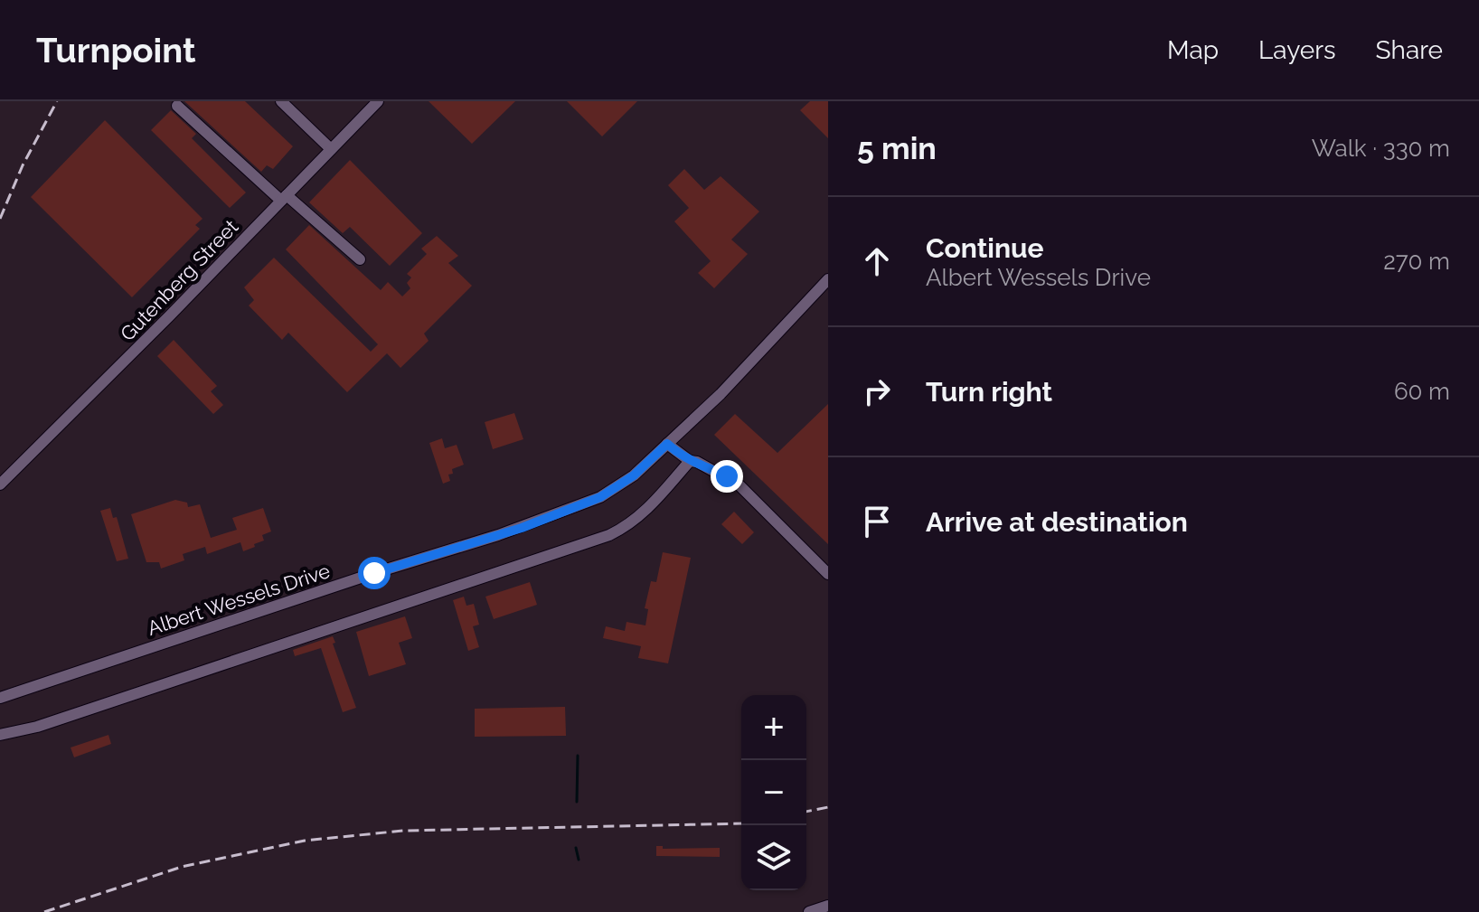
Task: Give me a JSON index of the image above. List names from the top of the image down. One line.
{"streets":{"street":["Gutenberg Street","Albert Wessels Drive"]},"page":{"header":"Turnpoint","nav":["Map","Layers","Share"],"heading":["5 min","Walk · 330 m"],"list":[["Continue","Albert Wessels Drive","270 m"],["Turn right","60 m"],"Arrive at destination"],"map_buttons":["+","−"]}}
